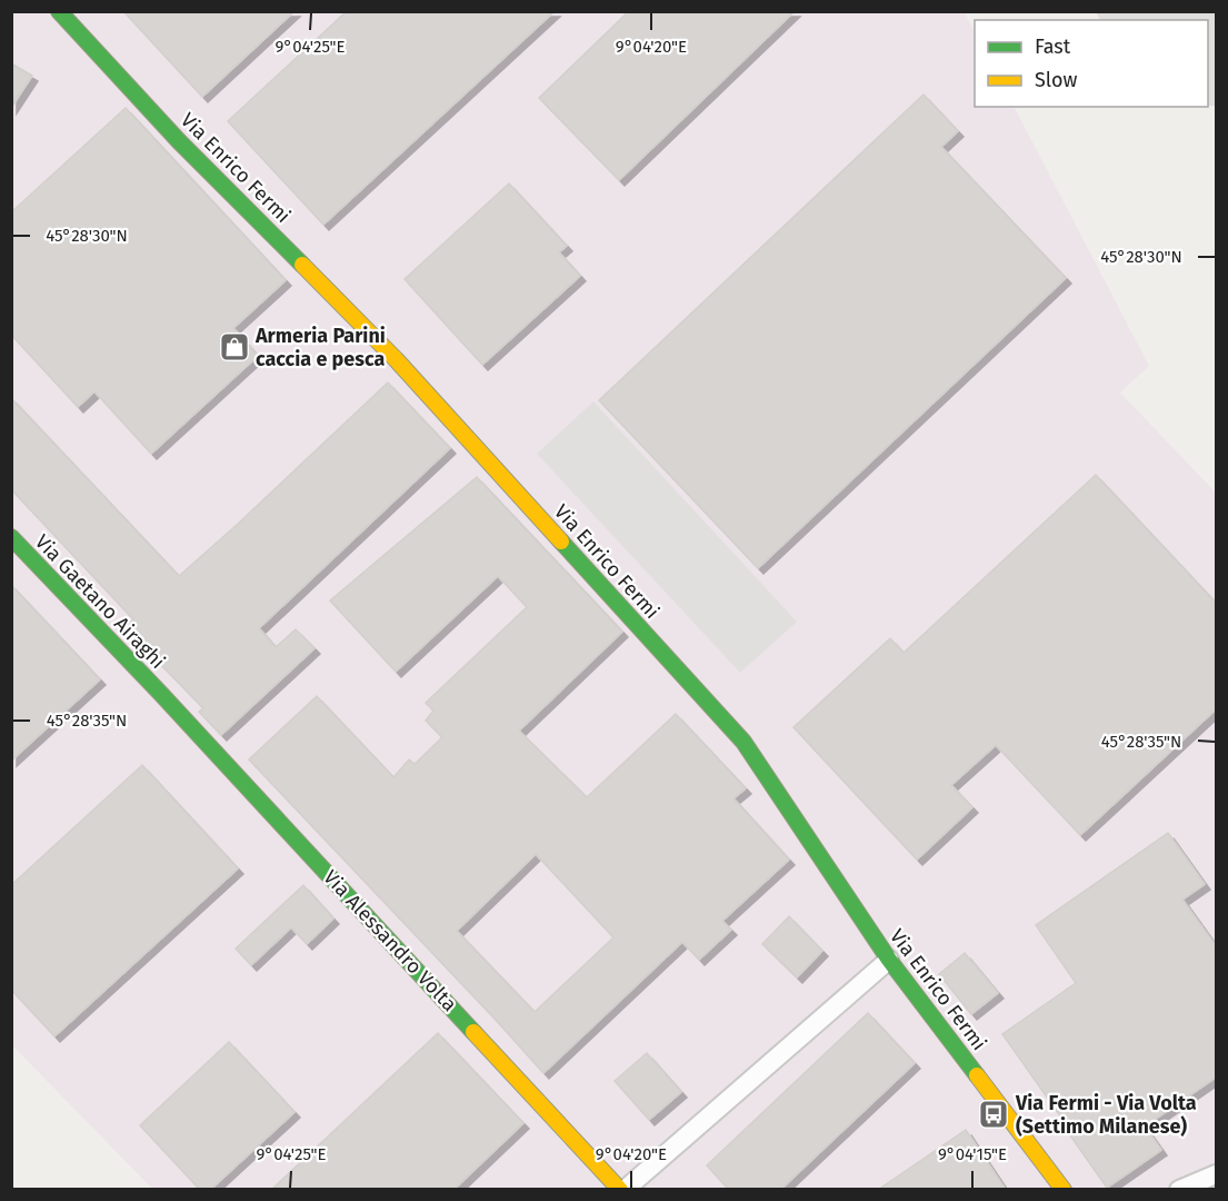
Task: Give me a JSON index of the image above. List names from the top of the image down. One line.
{"streets":{"street":["Via Enrico Fermi","Via Gaetano Airaghi","Via Alessandro Volta"]},"crossings":[["Via Enrico Fermi","Via Alessandro Volta"],["Via Gaetano Airaghi","Via Alessandro Volta"]],"places":{"shop":["Armeria Parini caccia e pesca"],"bus stop":["Via Fermi - Via Volta (Settimo Milanese)"]},"legend":["Fast","Slow"],"coordinates":["9°04'25\"E","9°04'20\"E","45°28'30\"N","45°28'35\"N","9°04'15\"E"]}
